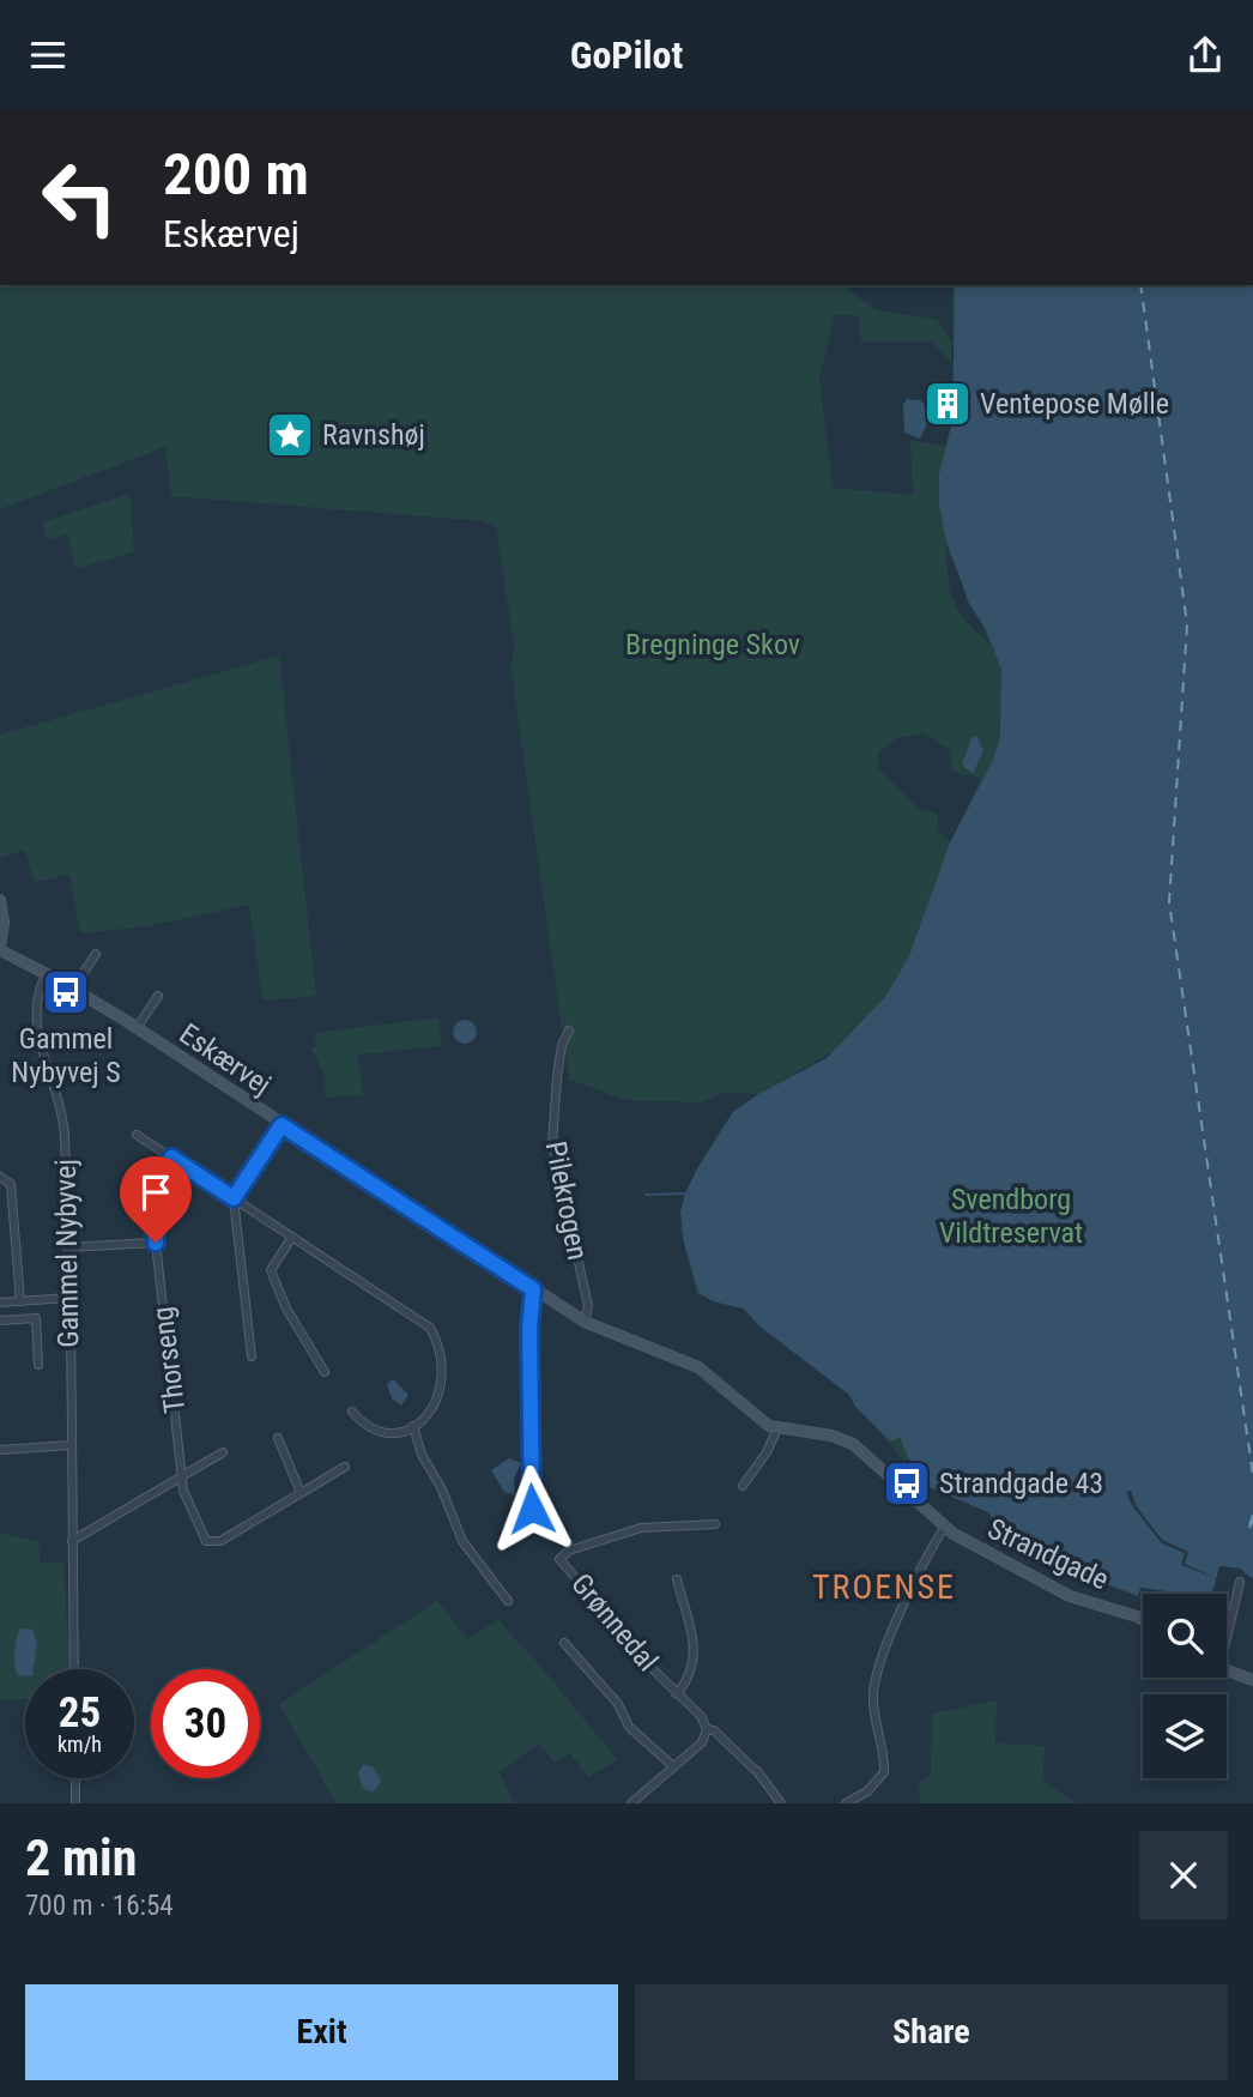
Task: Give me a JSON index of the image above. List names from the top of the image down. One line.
{"streets":{"street":["Eskærvej","Pilekrogen","Gammel Nybyvej","Thorseng","Strandgade","Grønnedal"]},"crossings":[["Eskærvej","Pilekrogen"],["Eskærvej","Gammel Nybyvej"],["Eskærvej","Strandgade"],["Pilekrogen","Strandgade"]],"districts":["TROENSE"],"parks":["Bregninge Skov","Svendborg Vildtreservat"],"places":{"building":["Ventepose Mølle"],"place":["Ravnshøj"],"bus stop":["Gammel Nybyvej S","Strandgade 43"]},"page":{"header":"GoPilot","turn":["200 m","Eskærvej"],"speed":"25 km/h","limit":"30","heading":["2 min","700 m · 16:54"],"buttons":["Exit","Share"]}}
